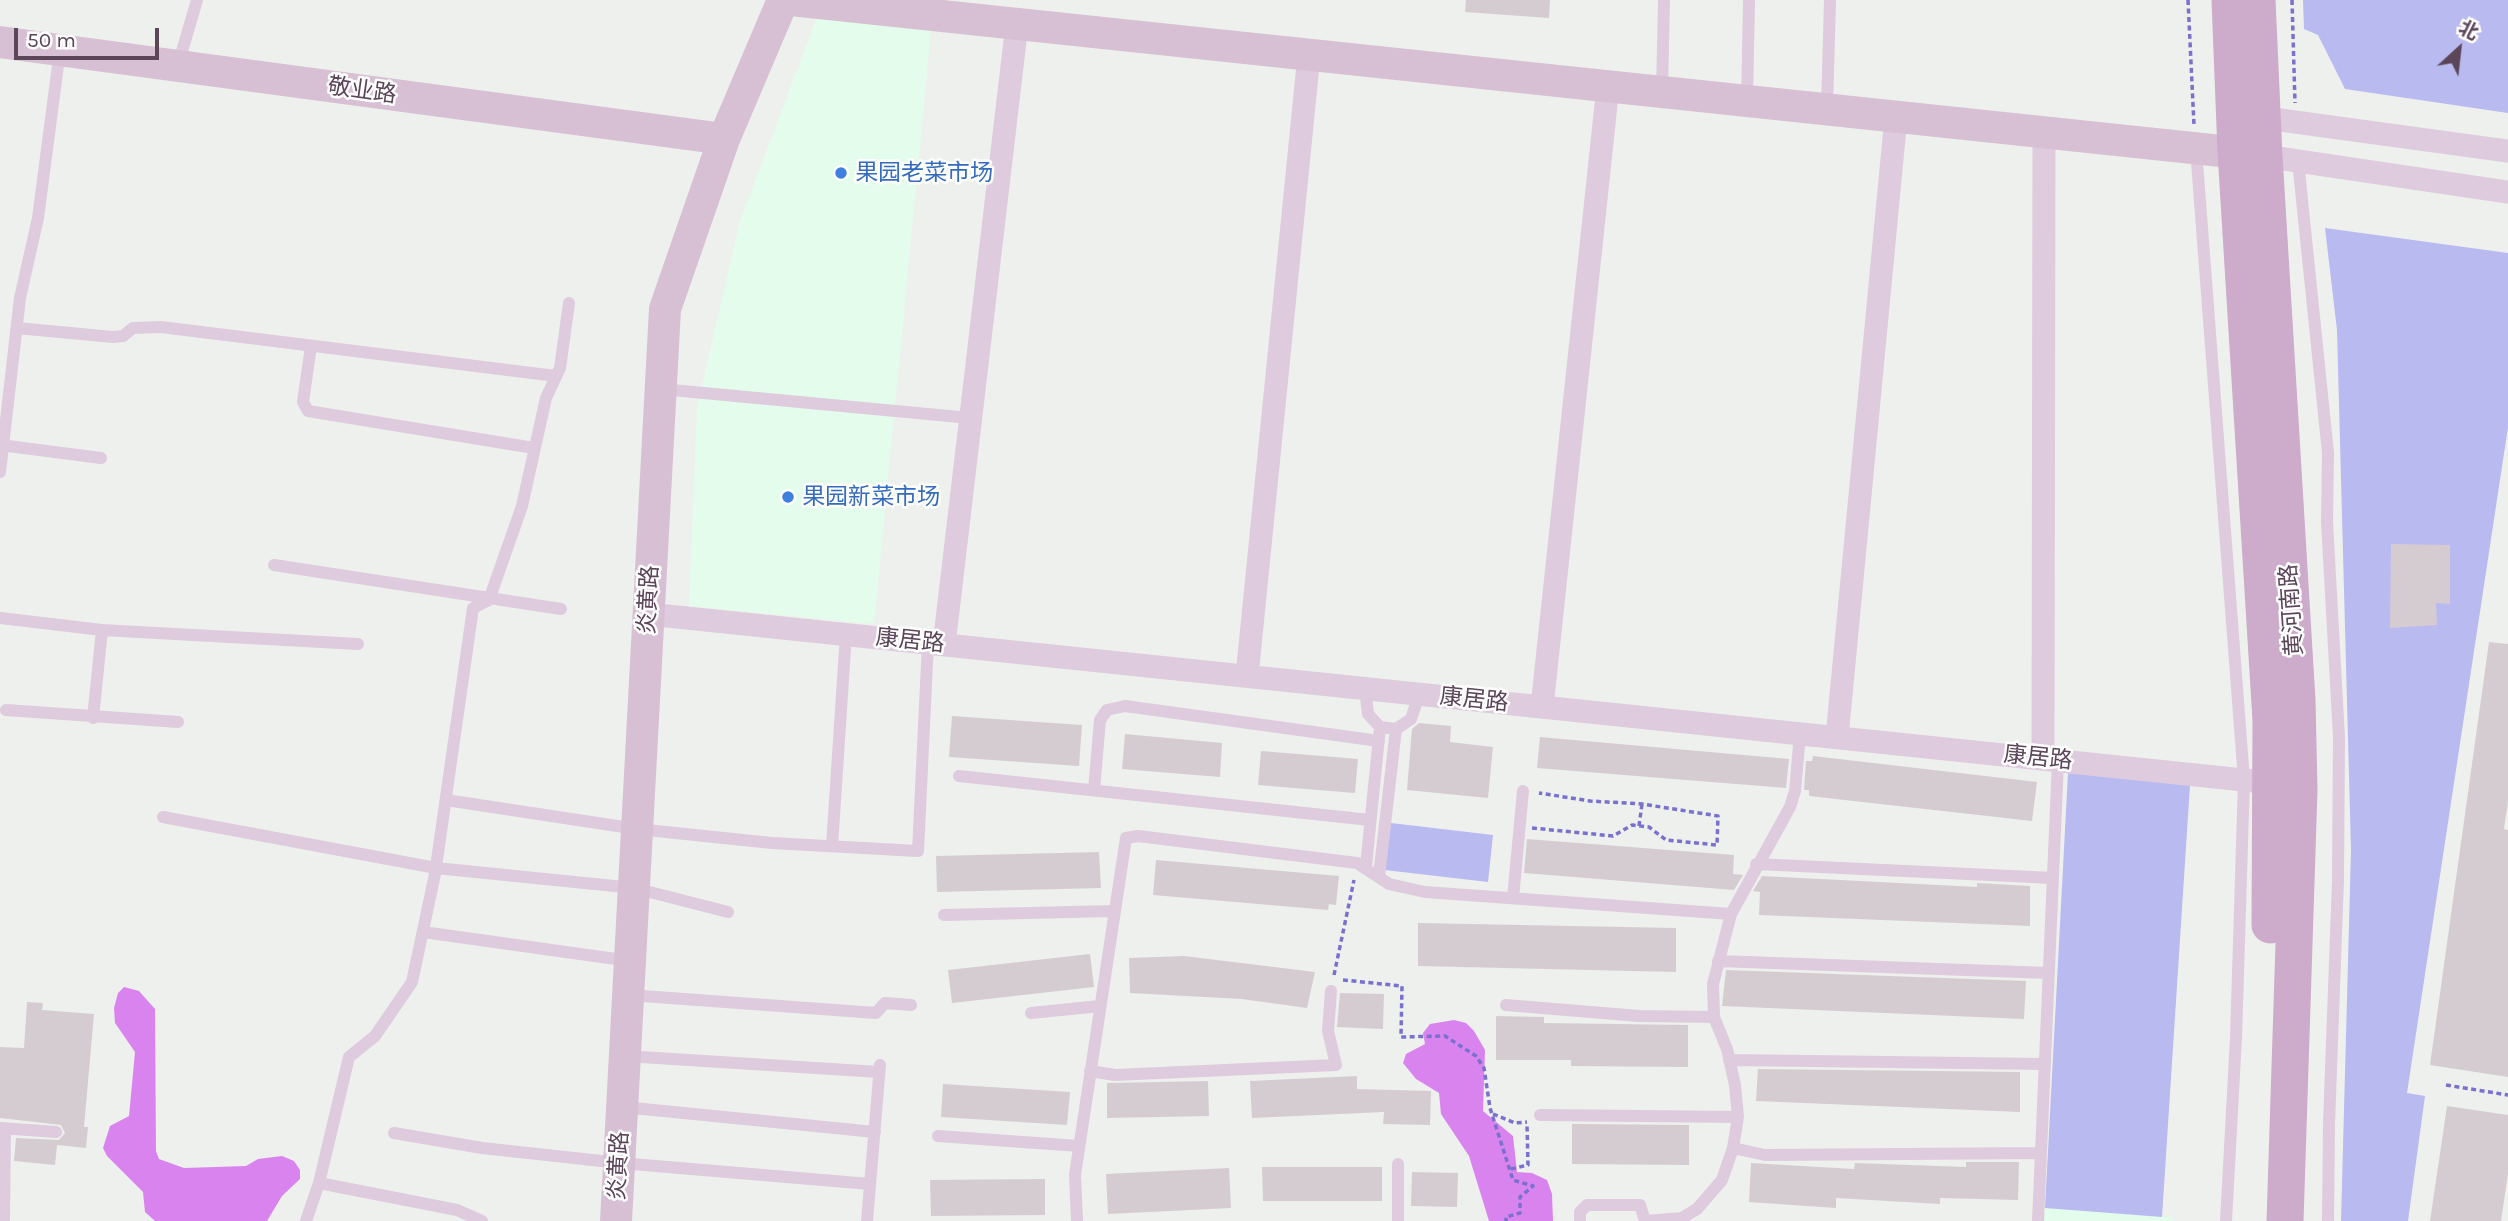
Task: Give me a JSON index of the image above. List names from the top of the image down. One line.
{"streets":{"main road":["黄河南路"],"street":["敬业路","炎黄路","康居路"]},"crossings":[["敬业路","炎黄路"],["炎黄路","康居路"],["黄河南路","康居路"]],"places":["果园老菜市场","果园新菜市场"],"scale_bar":"50 m","north":"top right"}
